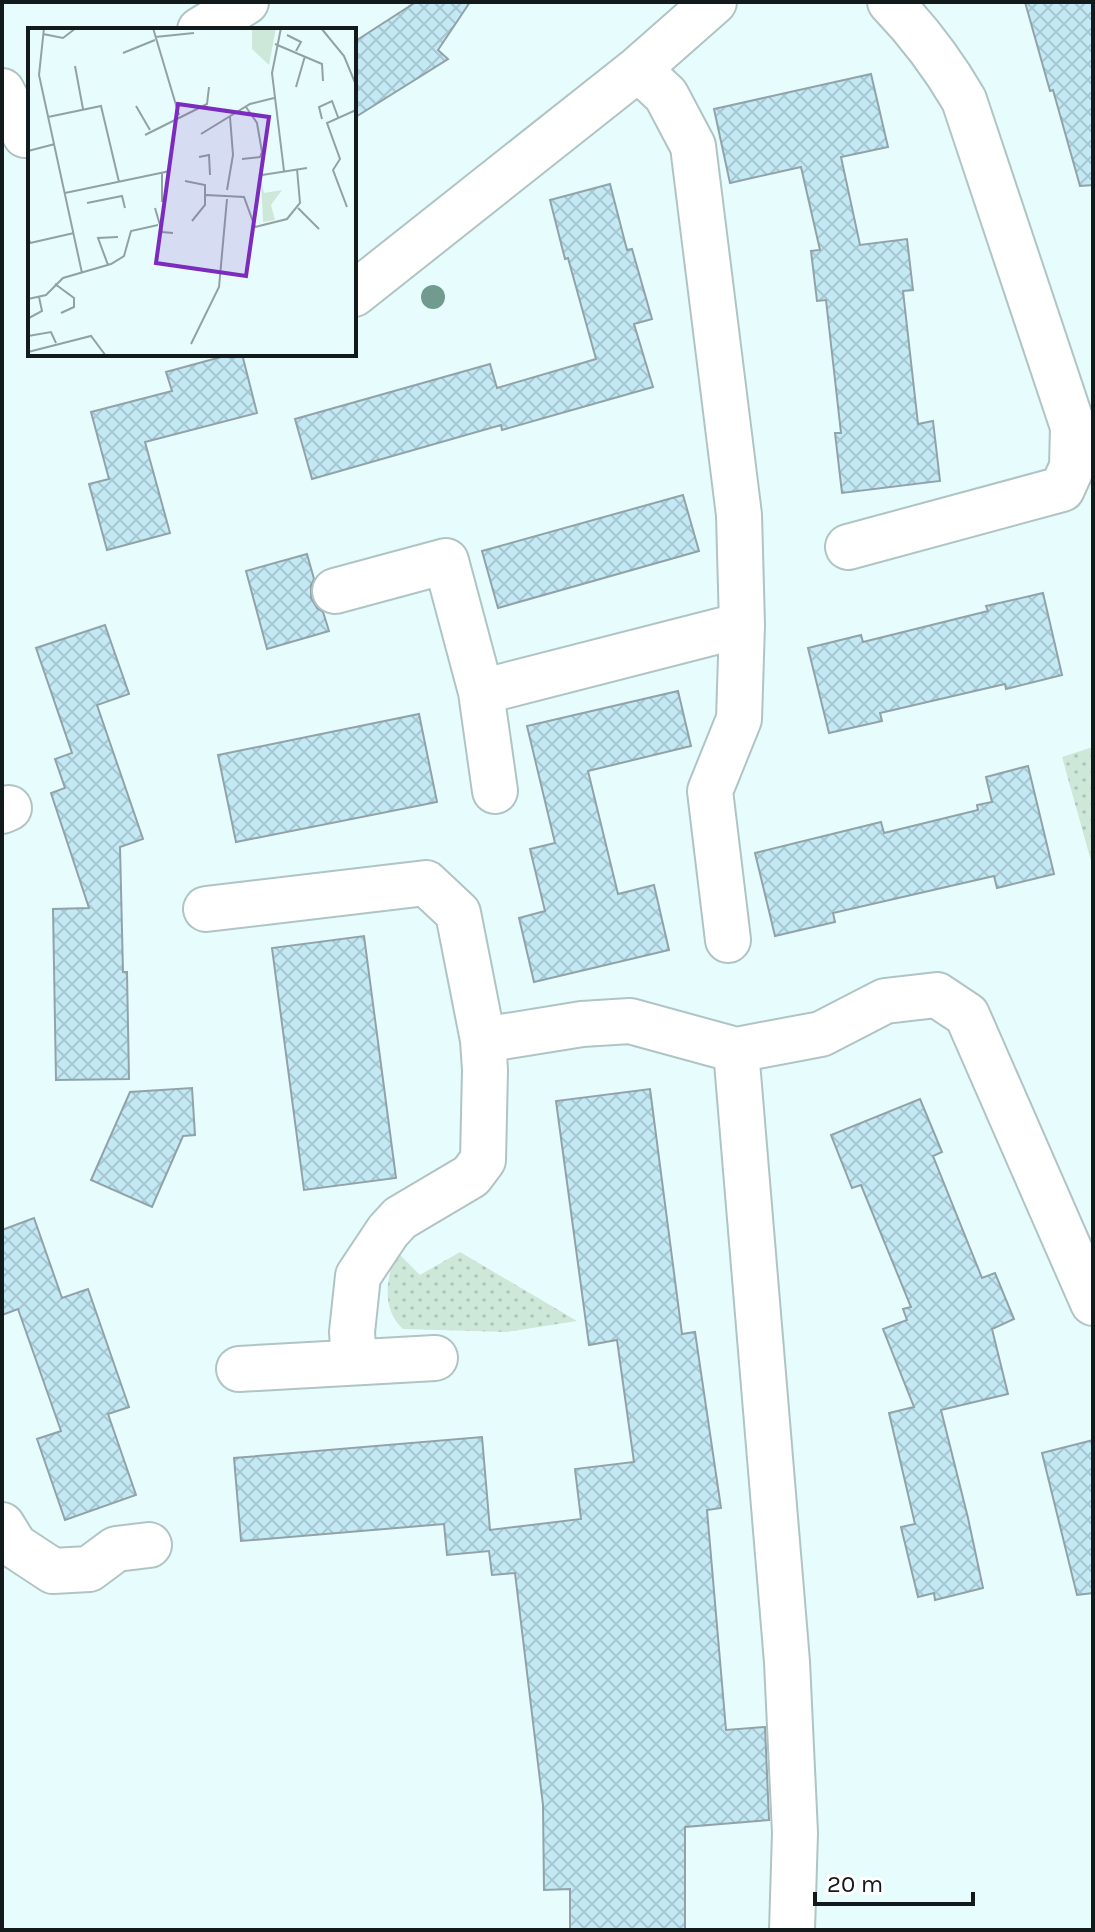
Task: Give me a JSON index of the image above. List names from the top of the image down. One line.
{"scale_bar":"20 m"}
